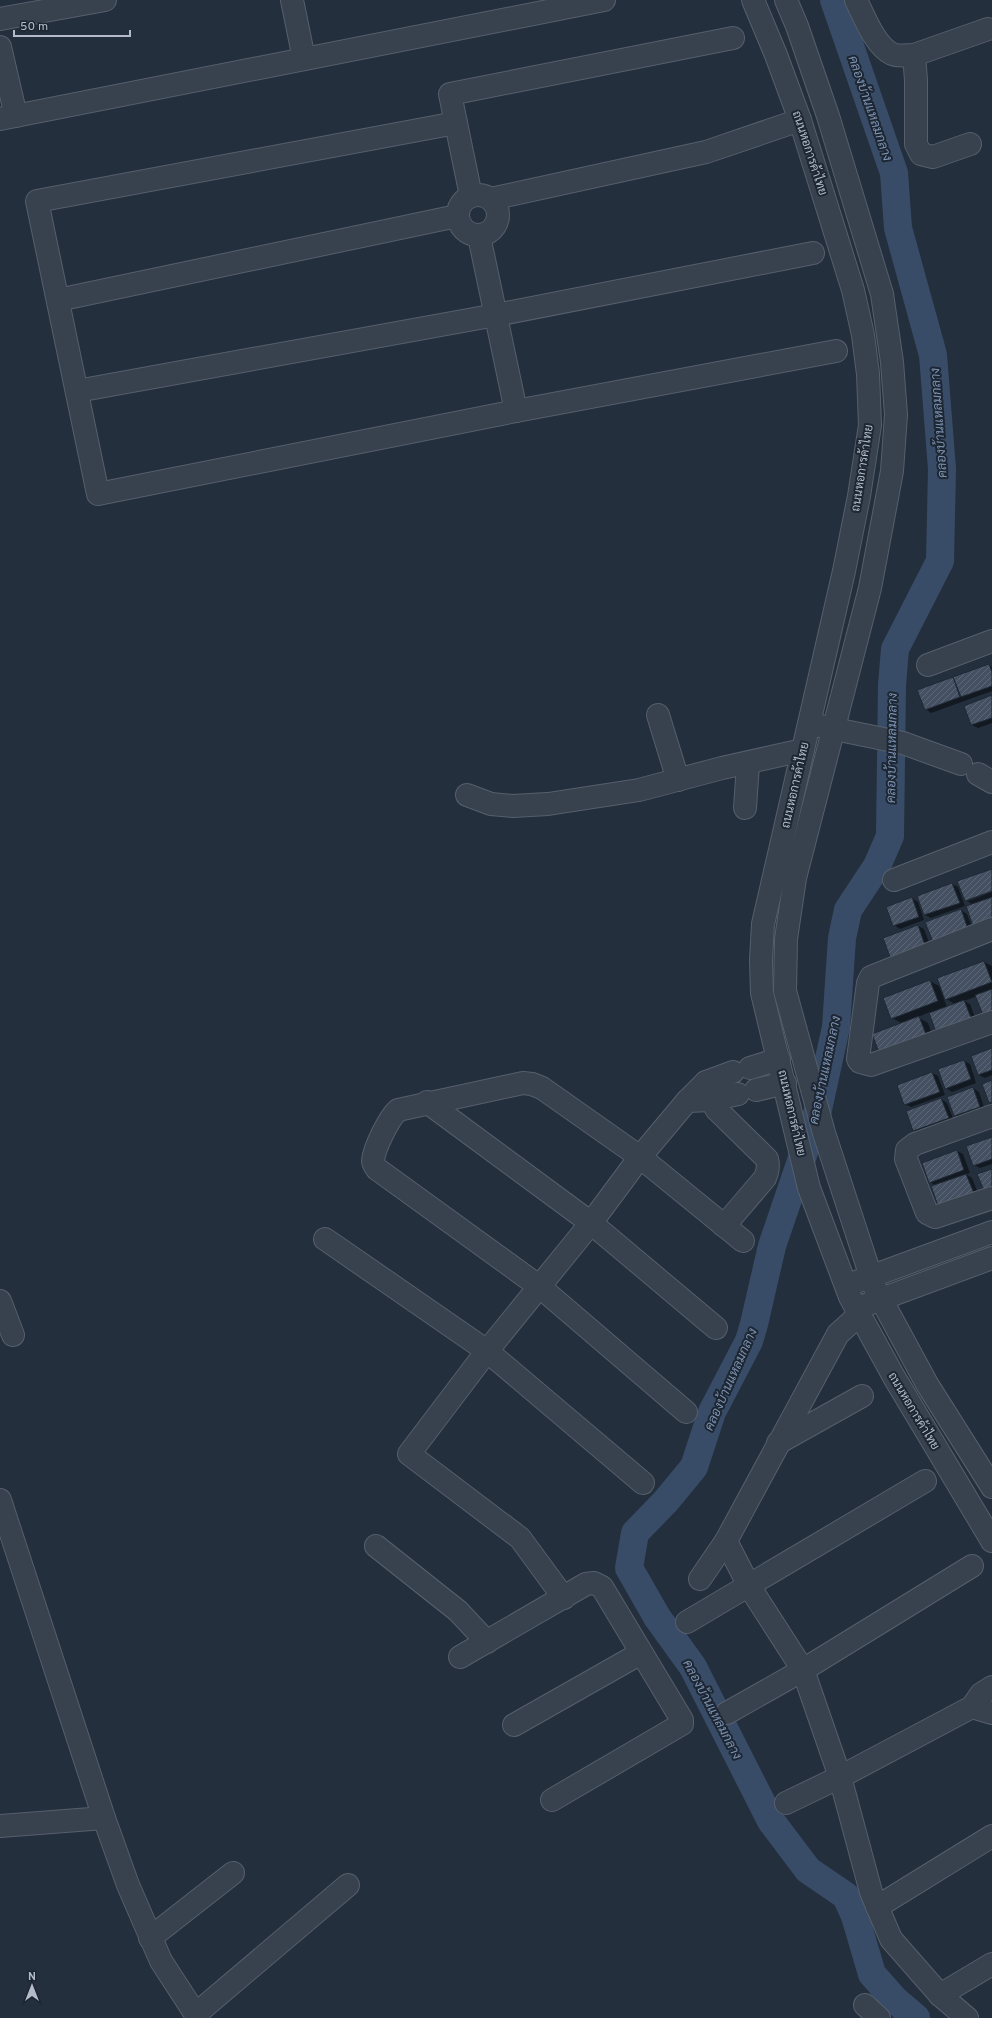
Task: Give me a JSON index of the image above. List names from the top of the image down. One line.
{"streets":{"street":["ถนนหอการค้าไทย"]},"water":["คลองบ้านแหลมกลาง"],"scale_bar":"50 m","north":"top"}
